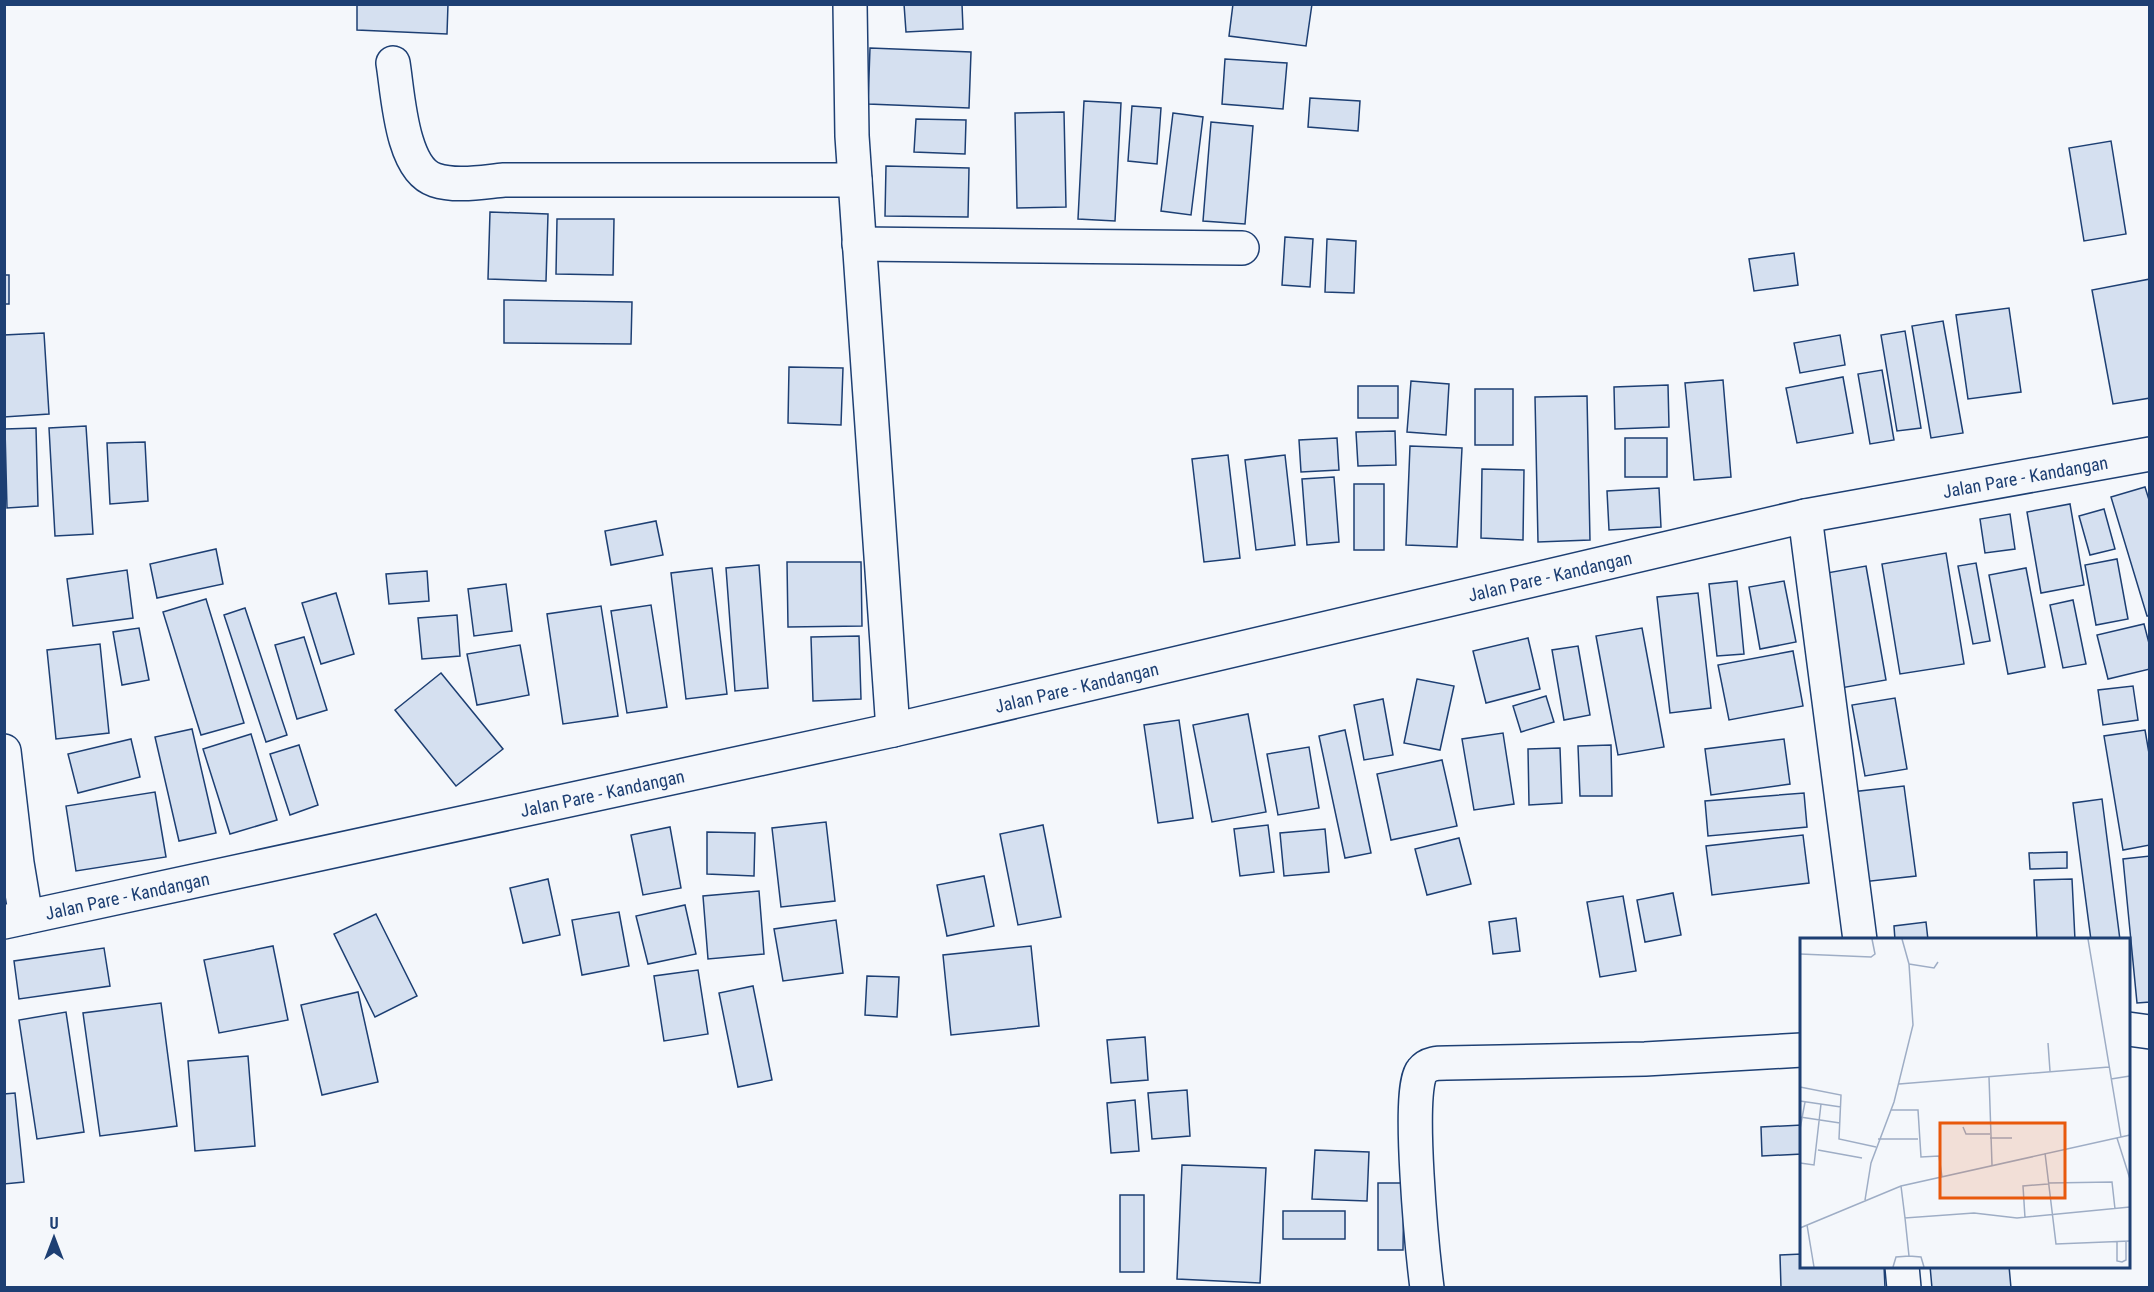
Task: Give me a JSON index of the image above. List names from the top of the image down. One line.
{"streets":{"street":["Jalan Pare - Kandangan"]},"north":"top"}
